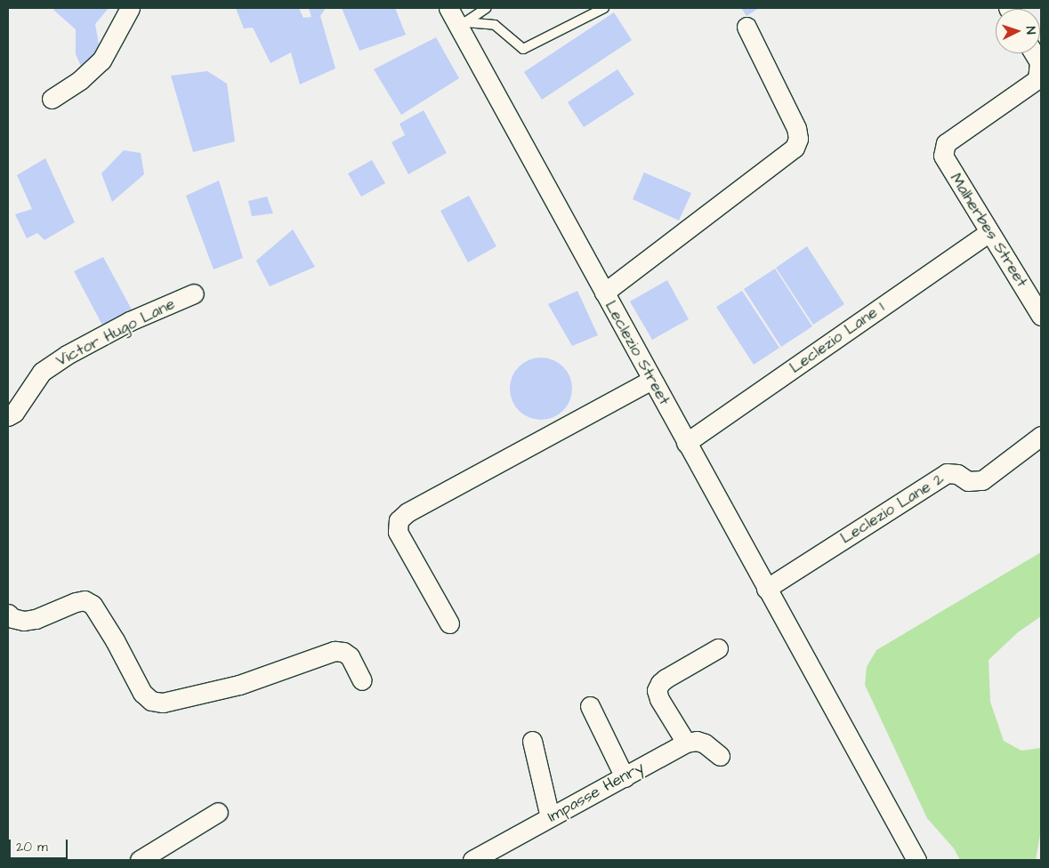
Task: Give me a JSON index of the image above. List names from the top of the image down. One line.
{"streets":{"street":["Malherbes Street","Victor Hugo Lane","Leclezio Lane 1","Leclezio Street","Leclezio Lane 2","Impasse Henry"]},"crossings":[["Malherbes Street","Leclezio Lane 1"],["Leclezio Lane 1","Leclezio Street"],["Leclezio Street","Leclezio Lane 2"]],"scale_bar":"20 m","north":"right"}
